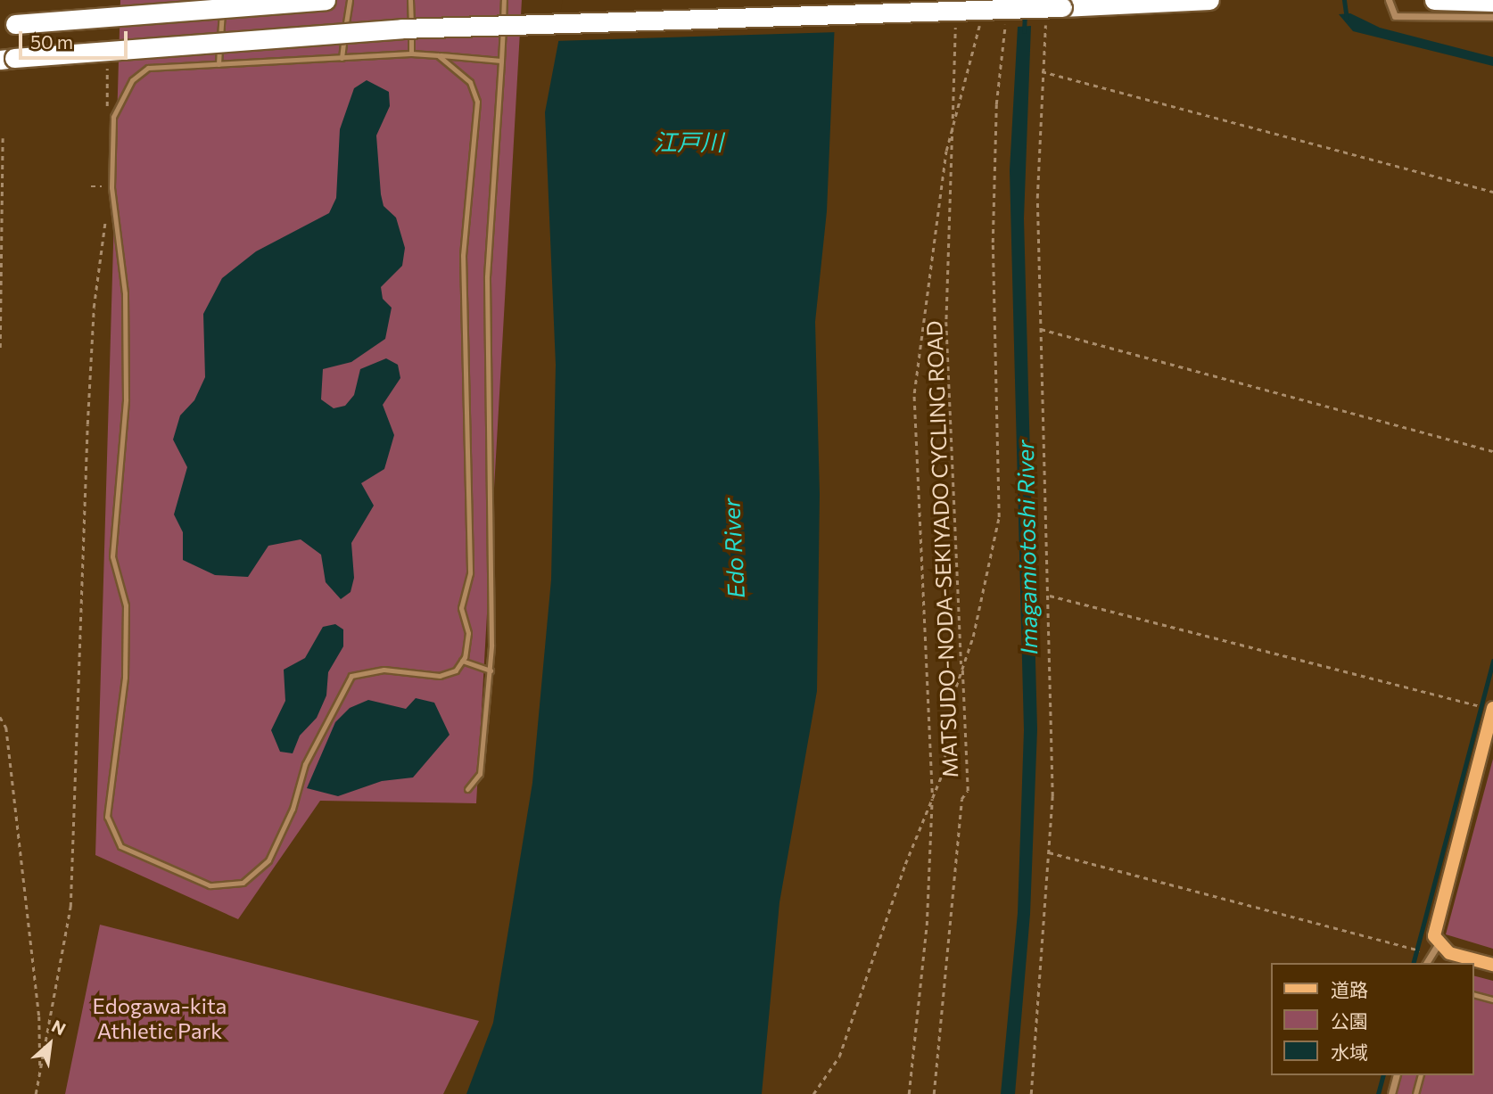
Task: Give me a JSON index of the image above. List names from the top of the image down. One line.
{"streets":{"path":["MATSUDO-NODA-SEKIYADO CYCLING ROAD"]},"water":["江戸川","Imagamiotoshi River","Edo River"],"parks":["Edogawa-kita Athletic Park"],"legend":["道路","公園","水域"],"scale_bar":"50 m","north":"top right"}
